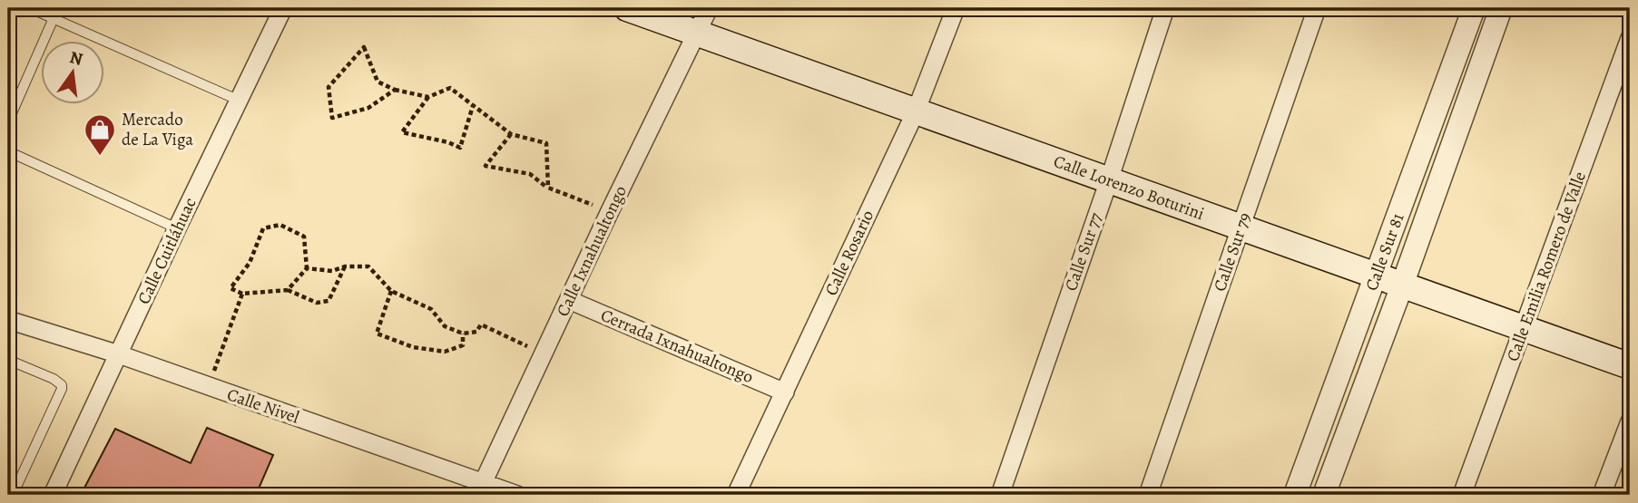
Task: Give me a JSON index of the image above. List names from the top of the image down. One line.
{"streets":{"main road":["Calle Lorenzo Boturini"],"street":["Calle Cuitláhuac","Calle Ixnahualtongo","Calle Sur 77","Calle Sur 79","Calle Sur 81","Calle Rosario","Calle Emilia Romero de Valle","Cerrada Ixnahualtongo","Calle Nivel"]},"crossings":[["Calle Lorenzo Boturini","Calle Ixnahualtongo"],["Calle Lorenzo Boturini","Calle Sur 77"],["Calle Lorenzo Boturini","Calle Sur 79"],["Calle Lorenzo Boturini","Calle Sur 81"],["Calle Lorenzo Boturini","Calle Rosario"],["Calle Lorenzo Boturini","Calle Emilia Romero de Valle"],["Calle Cuitláhuac","Calle Nivel"],["Calle Ixnahualtongo","Cerrada Ixnahualtongo"],["Calle Ixnahualtongo","Calle Nivel"],["Calle Rosario","Cerrada Ixnahualtongo"]],"places":{"shop":["Mercado de La Viga"]},"north":"top"}
